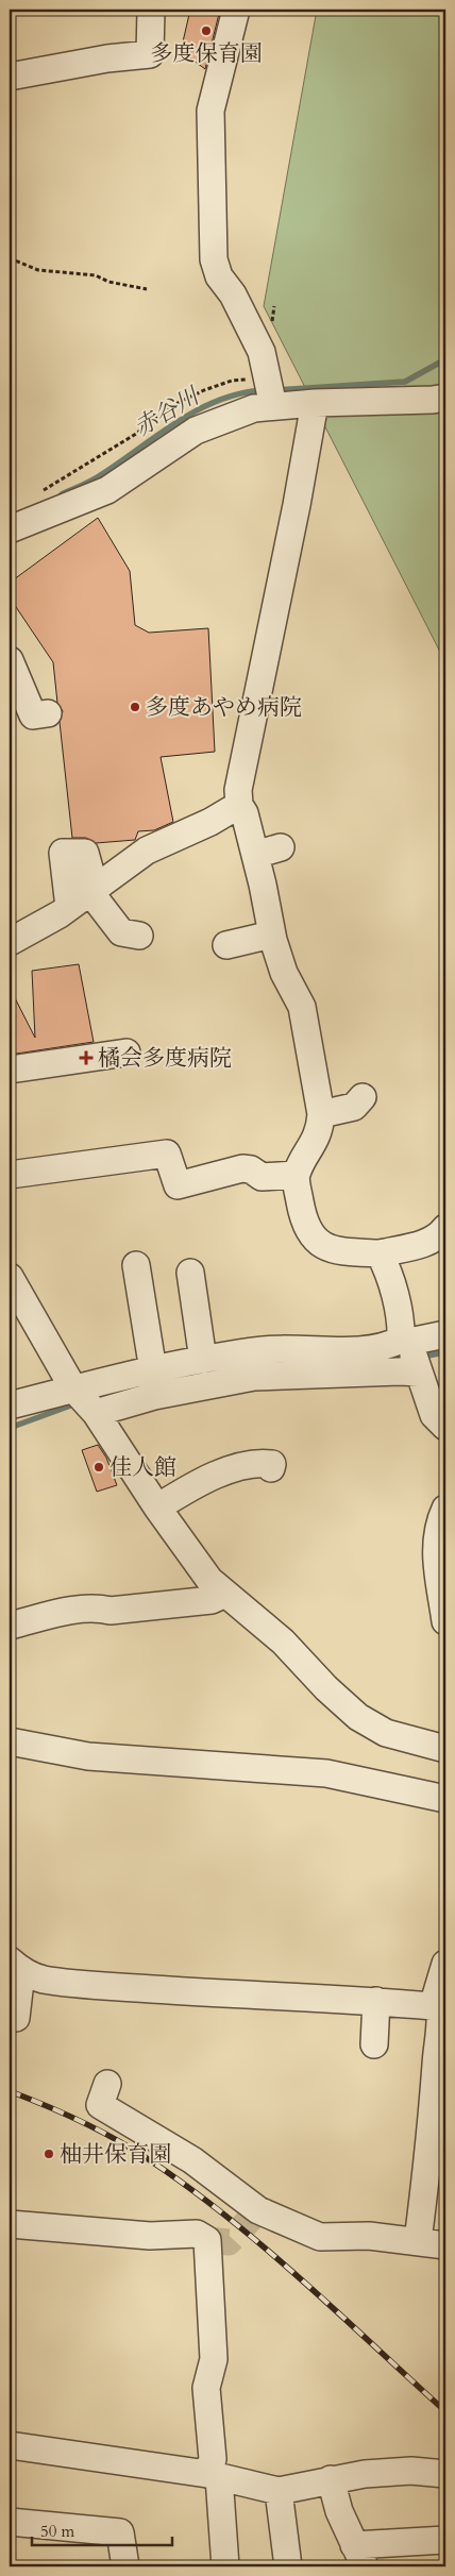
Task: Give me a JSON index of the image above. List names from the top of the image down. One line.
{"water":["赤谷川"],"places":{"other":["多度保育園","多度あやめ病院","佳人館","柚井保育園"],"health":["橘会多度病院"]},"scale_bar":"50 m"}
